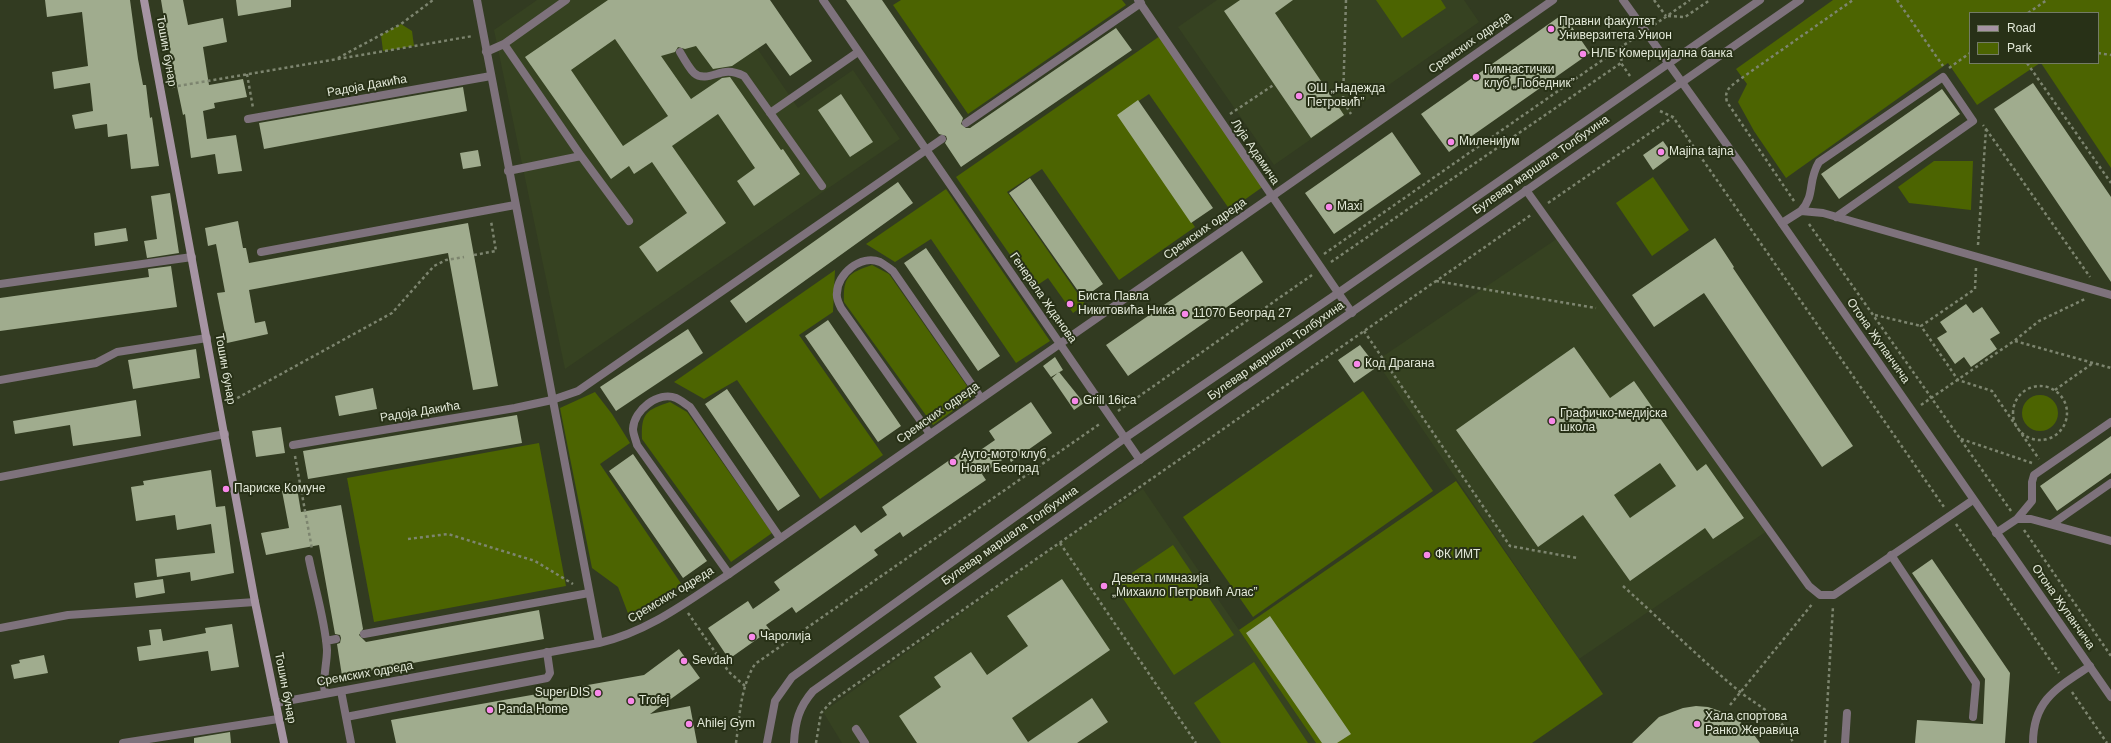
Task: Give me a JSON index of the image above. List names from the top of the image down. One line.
{"streets":{"main road":["Тошин бунар"],"street":["Сремских одреда","Радоја Дакића","Луја Адамича","Булевар маршала Толбухина","Генерала Жданова","Отона Жупанчича"]},"crossings":[["Сремских одреда","Тошин бунар"],["Сремских одреда","Луја Адамича"],["Сремских одреда","Генерала Жданова"],["Радоја Дакића","Генерала Жданова"],["Луја Адамича","Булевар маршала Толбухина"],["Булевар маршала Толбухина","Генерала Жданова"],["Булевар маршала Толбухина","Отона Жупанчича"]],"places":["Правни факултет Универзитета Унион","НЛБ Комерцијална банка","Гимнастички клуб „Победник”","ОШ „Надежда Петровић”","Миленијум","Majina tajna","Maxi","Биста Павла Никитовића Ника","11070 Београд 27","Код Драгана","Grill 16ica","Графичко-медијска школа","Ауто-мото клуб Нови Београд","Париске Комуне","ФК ИМТ","Девета гимназија „Михаило Петровић Алас”","Чаролија","Sevdah","Super DIS","Trofej","Panda Home","Ahilej Gym","Хала спортова Ранко Жеравица"],"legend":["Road","Park"]}
